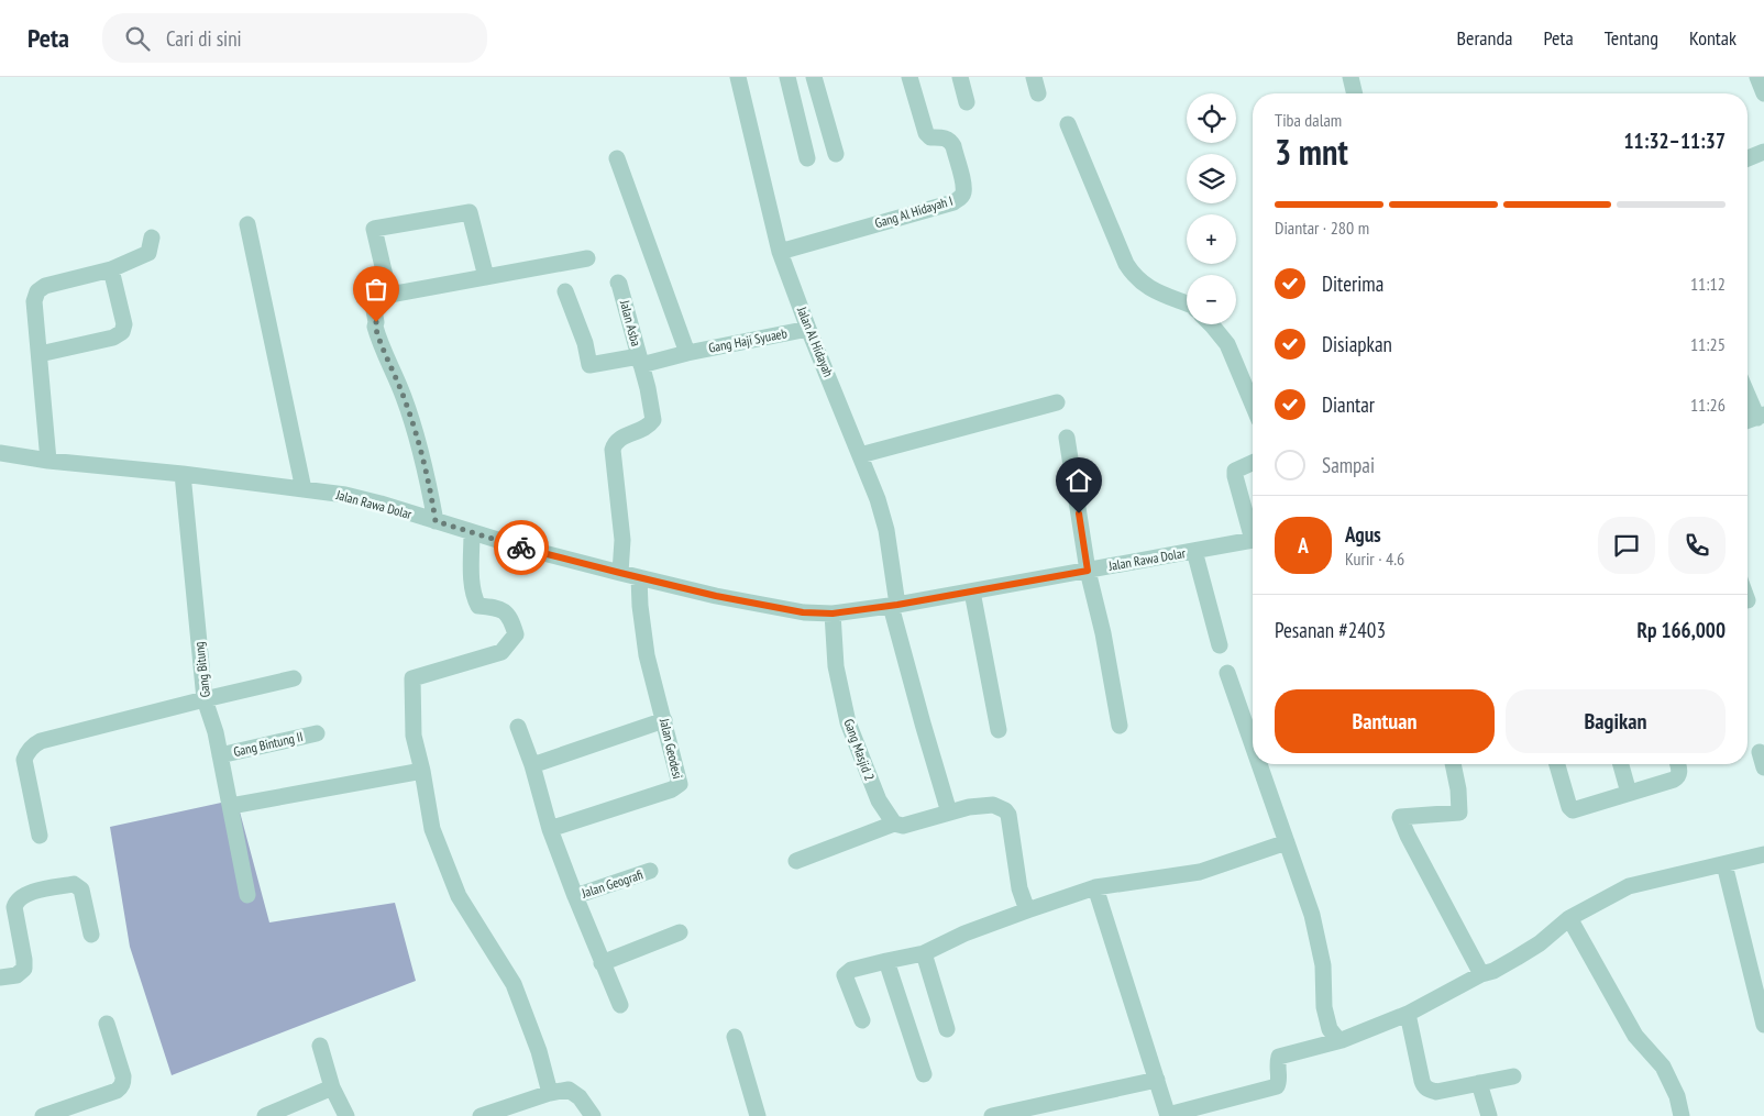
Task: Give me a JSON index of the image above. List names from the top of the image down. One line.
{"streets":{"street":["Gang Al Hidayah I","Jalan Asba","Gang Haji Syuaeb","Jalan Al Hidayah","Jalan Rawa Dolar","Gang Bitung","Gang Bintung II","Jalan Geodesi","Gang Masjid 2","Jalan Geografi"]},"crossings":[["Gang Al Hidayah I","Jalan Al Hidayah"],["Jalan Asba","Gang Haji Syuaeb"],["Jalan Asba","Jalan Rawa Dolar"],["Gang Haji Syuaeb","Jalan Al Hidayah"],["Jalan Al Hidayah","Jalan Rawa Dolar"],["Jalan Rawa Dolar","Gang Bitung"],["Jalan Rawa Dolar","Jalan Geodesi"],["Jalan Rawa Dolar","Gang Masjid 2"],["Gang Bitung","Gang Bintung II"]],"page":{"header":"Peta","search":"Cari di sini","nav":["Beranda","Peta","Tentang","Kontak"],"map_buttons":["+","−"],"heading":["3 mnt","Tiba dalam","11:32–11:37"],"panel":["Agus","Kurir · 4.6","Pesanan #2403","Rp 166,000"],"bar":"Diantar · 280 m","list":[["Diterima","11:12"],["Disiapkan","11:25"],["Diantar","11:26"],"Sampai"],"round":"A","buttons":["Bantuan","Bagikan"]}}
